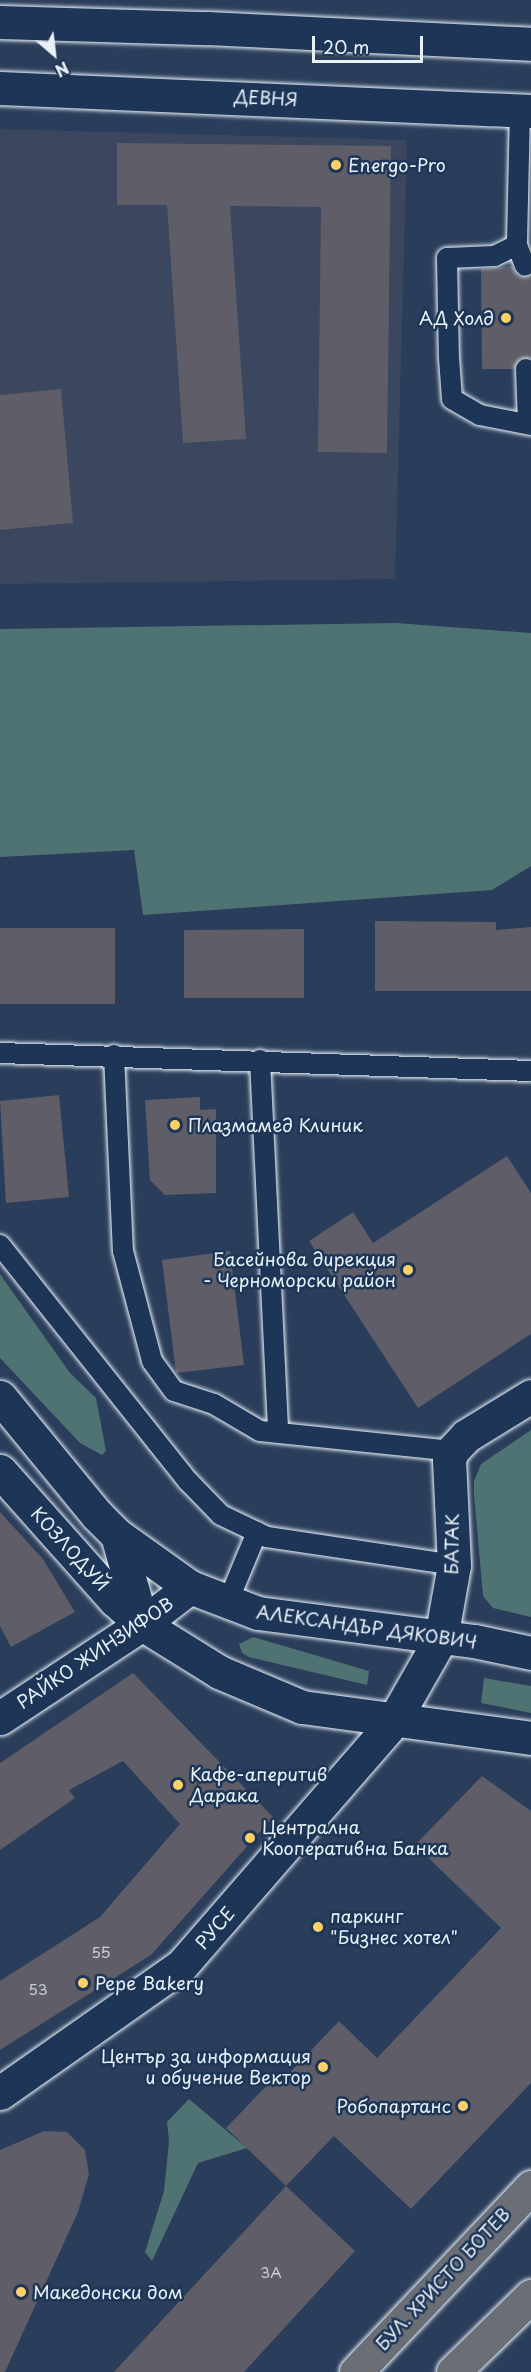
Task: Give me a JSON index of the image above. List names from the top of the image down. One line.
{"streets":{"main road":["БУЛ. ХРИСТО БОТЕВ"],"street":["ДЕВНЯ","БАТАК","КОЗЛОДУЙ","АЛЕКСАНДЪР ДЯКОВИЧ","РАЙКО ЖИНЗИФОВ","РУСЕ"]},"crossings":[["БАТАК","АЛЕКСАНДЪР ДЯКОВИЧ"],["БАТАК","РУСЕ"],["КОЗЛОДУЙ","РАЙКО ЖИНЗИФОВ"],["АЛЕКСАНДЪР ДЯКОВИЧ","РАЙКО ЖИНЗИФОВ"]],"places":["Energo-Pro","АД Холд","Плазмамед Клиник","Басейнова дирекция - Черноморски район","Кафе-аперитив Дарака","Централна Кооперативна Банка","паркинг \"Бизнес хотел\"","Pepe Bakery","Център за информация и обучение Вектор","Робопартанс","Македонски дом"],"house_numbers":["55","53","3А"],"scale_bar":"20 m","north":"bottom right"}
